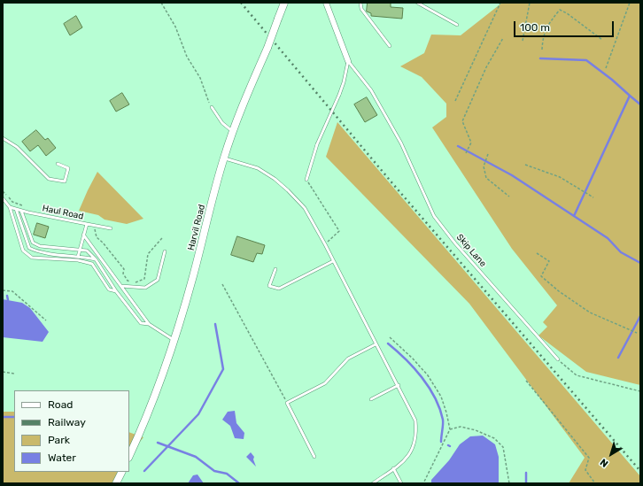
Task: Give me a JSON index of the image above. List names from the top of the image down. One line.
{"streets":{"street":["Harvil Road"],"lane":["Haul Road","Skip Lane"]},"legend":["Road","Railway","Park","Water"],"scale_bar":"100 m","north":"bottom left"}
